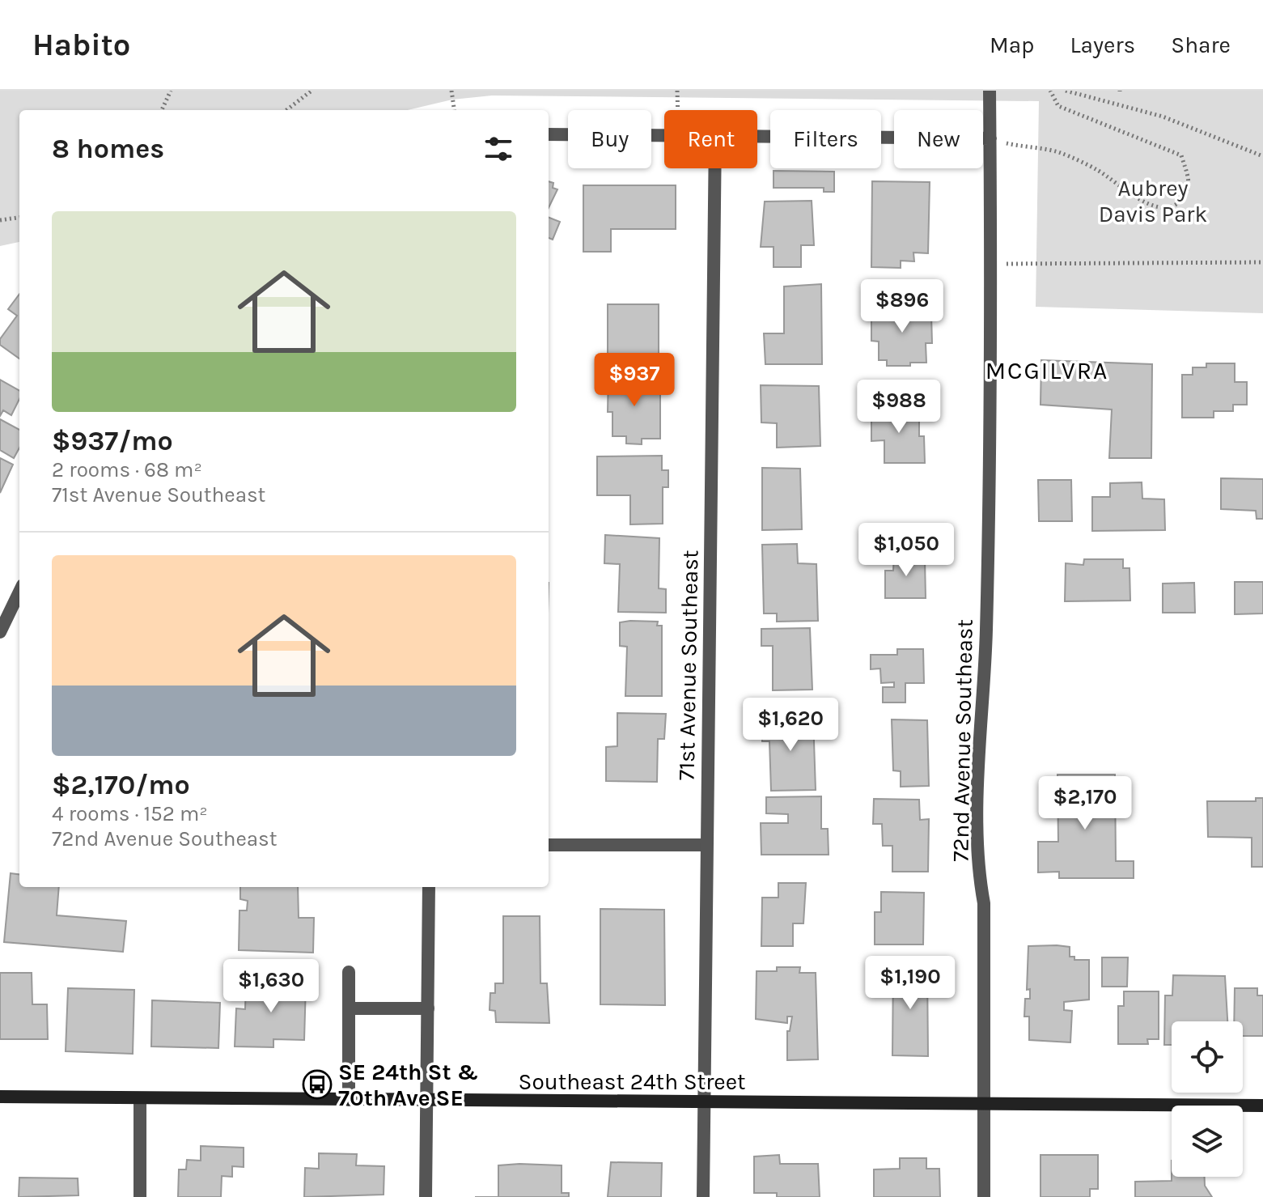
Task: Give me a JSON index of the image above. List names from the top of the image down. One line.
{"streets":{"street":["71st Avenue Southeast","72nd Avenue Southeast","Southeast 24th Street"]},"crossings":[["71st Avenue Southeast","Southeast 24th Street"],["72nd Avenue Southeast","Southeast 24th Street"]],"districts":["MCGILVRA"],"parks":["Aubrey Davis Park"],"places":{"bus stop":["SE 24th St & 70th Ave SE"]},"page":{"header":"Habito","nav":["Map","Layers","Share"],"chip":["Buy","Rent","Filters","New"],"heading":"8 homes","list":[{"name":"$937/mo","note":"2 rooms · 68 m² · 71st Avenue Southeast"},{"name":"$2,170/mo","note":"4 rooms · 152 m² · 72nd Avenue Southeast"}],"price":["$896","$937","$988","$1,050","$1,620","$2,170","$1,190","$1,630"]}}
